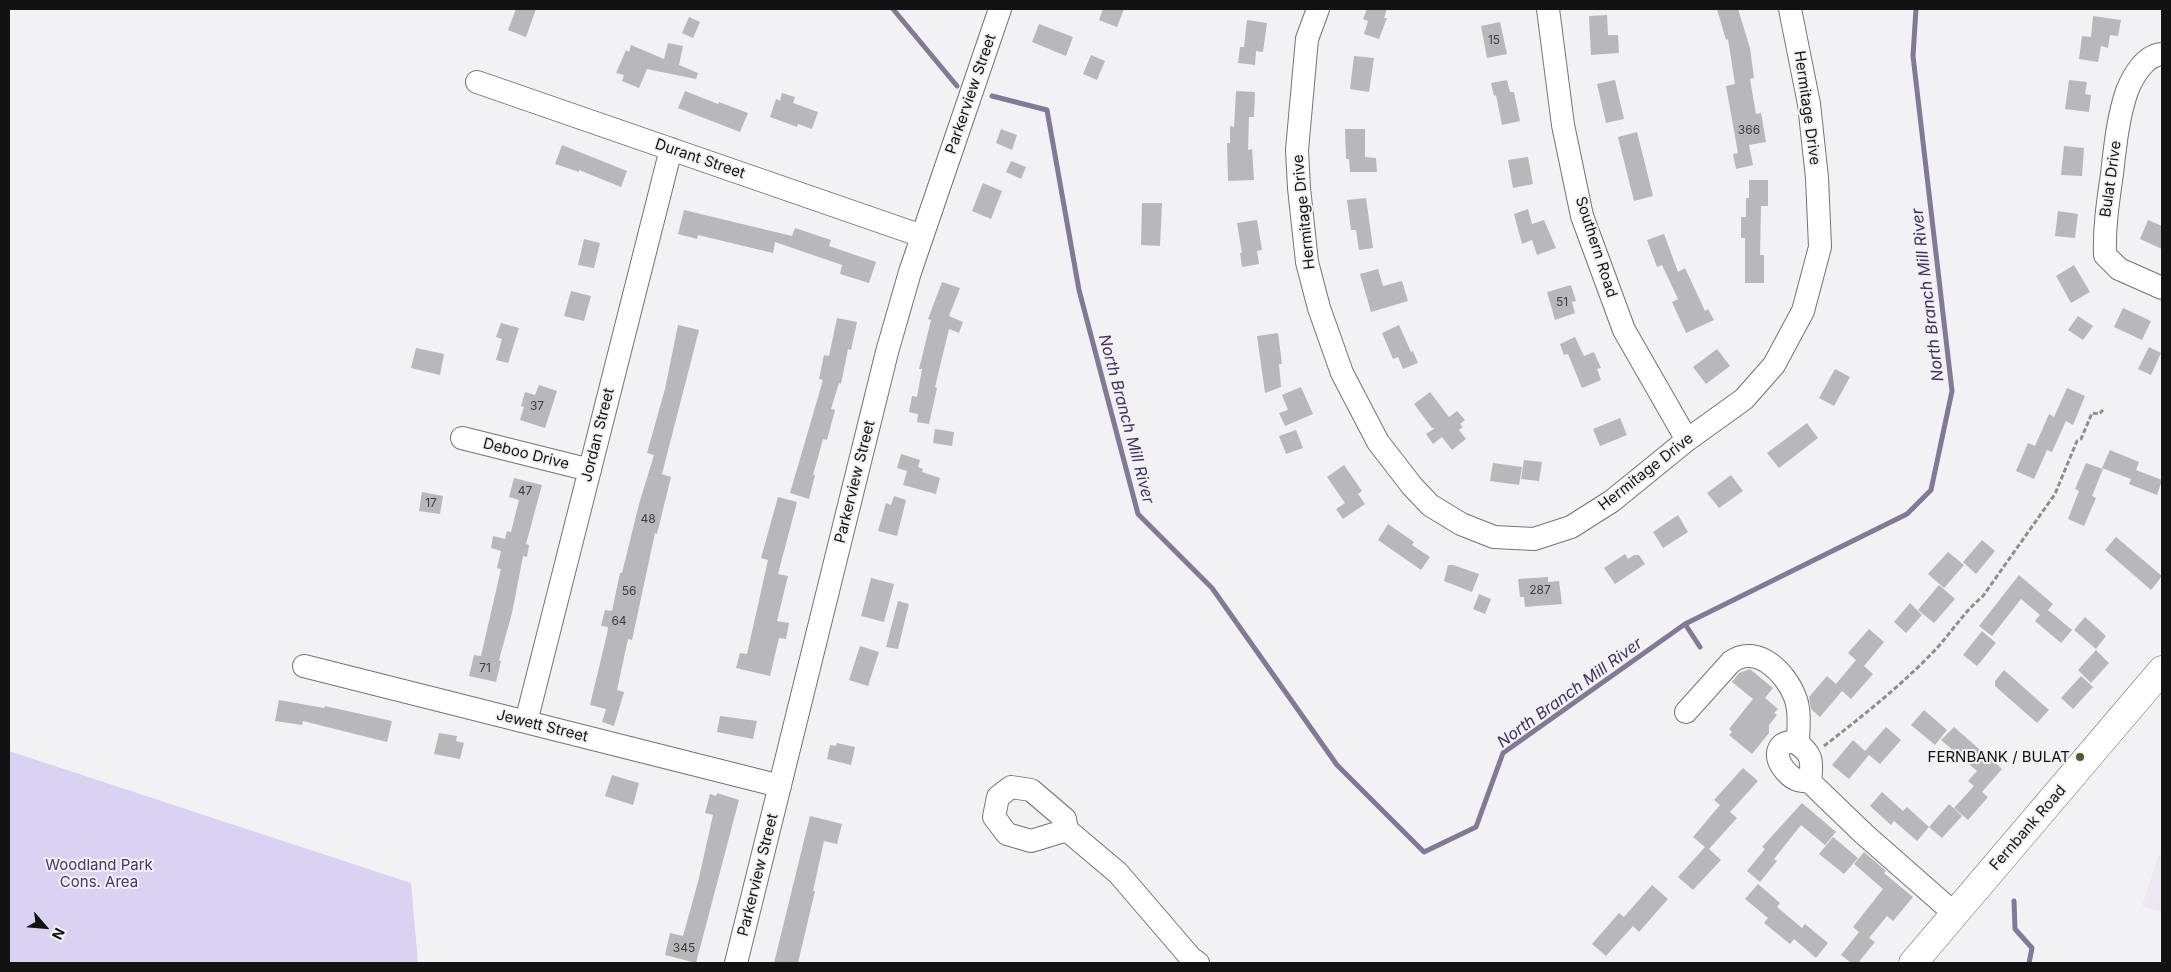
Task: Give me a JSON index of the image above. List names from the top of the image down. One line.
{"streets":{"main road":["Fernbank Road"],"street":["Parkerview Street","Hermitage Drive","Durant Street","Bulat Drive","Southern Road","Jordan Street","Deboo Drive","Jewett Street"]},"crossings":[["Parkerview Street","Durant Street"],["Parkerview Street","Jewett Street"],["Hermitage Drive","Southern Road"],["Durant Street","Jordan Street"],["Jordan Street","Deboo Drive"],["Jordan Street","Jewett Street"]],"water":["North Branch Mill River"],"parks":["Woodland Park Cons. Area"],"places":["FERNBANK / BULAT"],"house_numbers":["15","366","51","37","47","17","48","287","56","64","71","345"],"north":"bottom right"}
